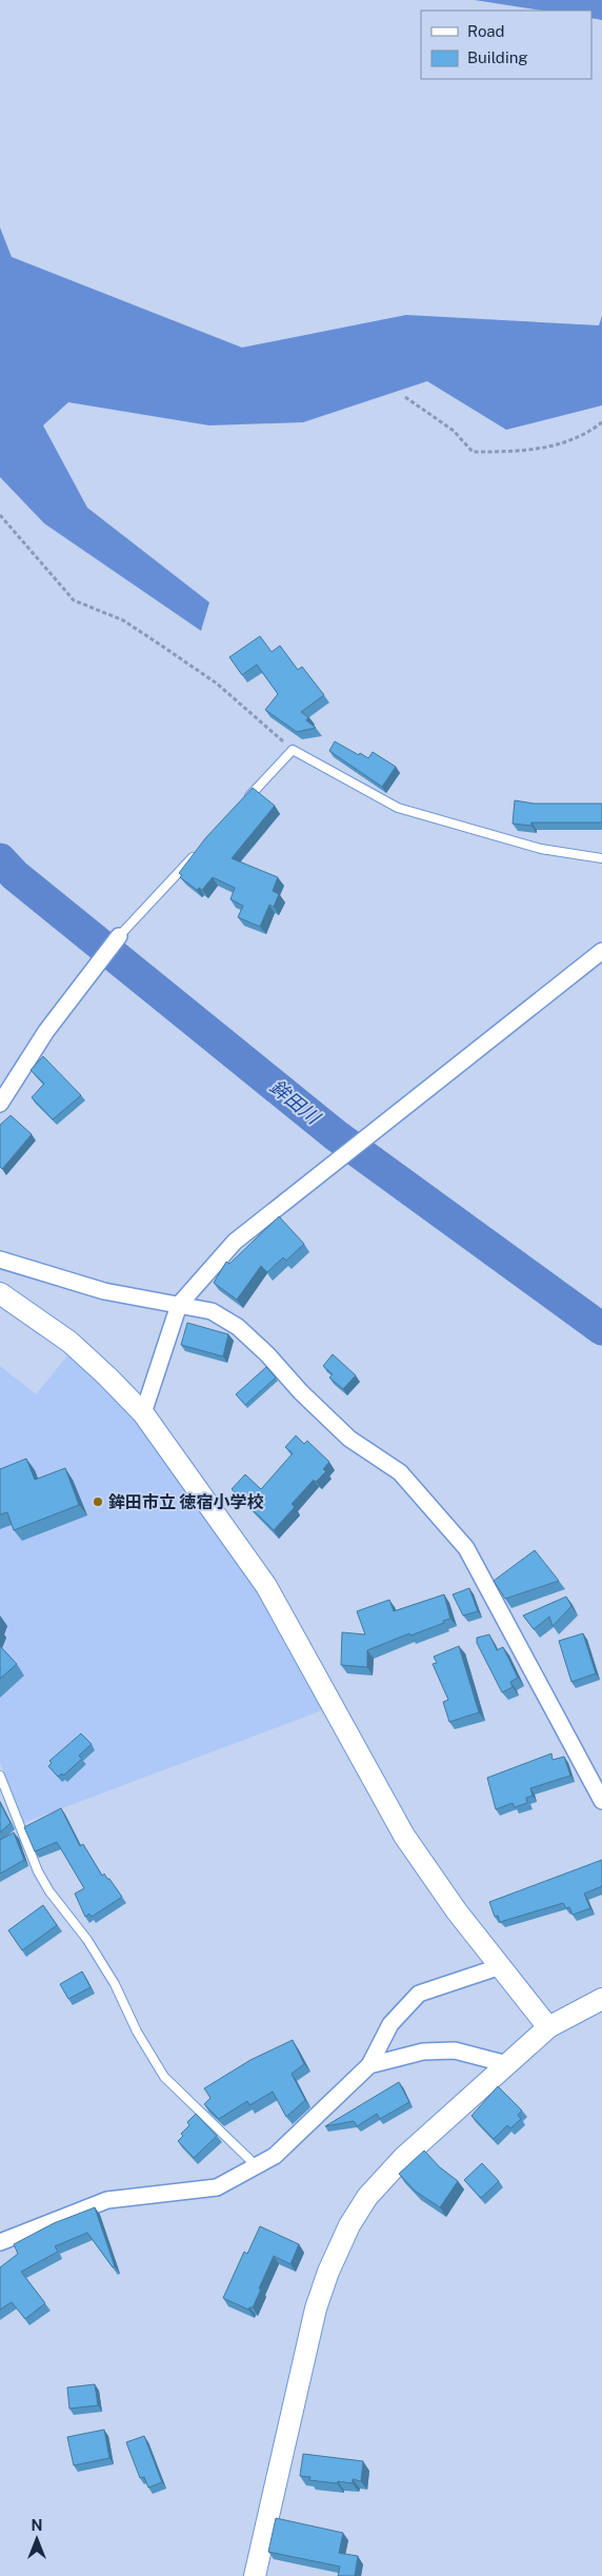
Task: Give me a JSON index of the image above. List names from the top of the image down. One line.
{"water":["鉾田川"],"places":["鉾田市立 徳宿小学校"],"legend":["Road","Building"],"north":"top"}
